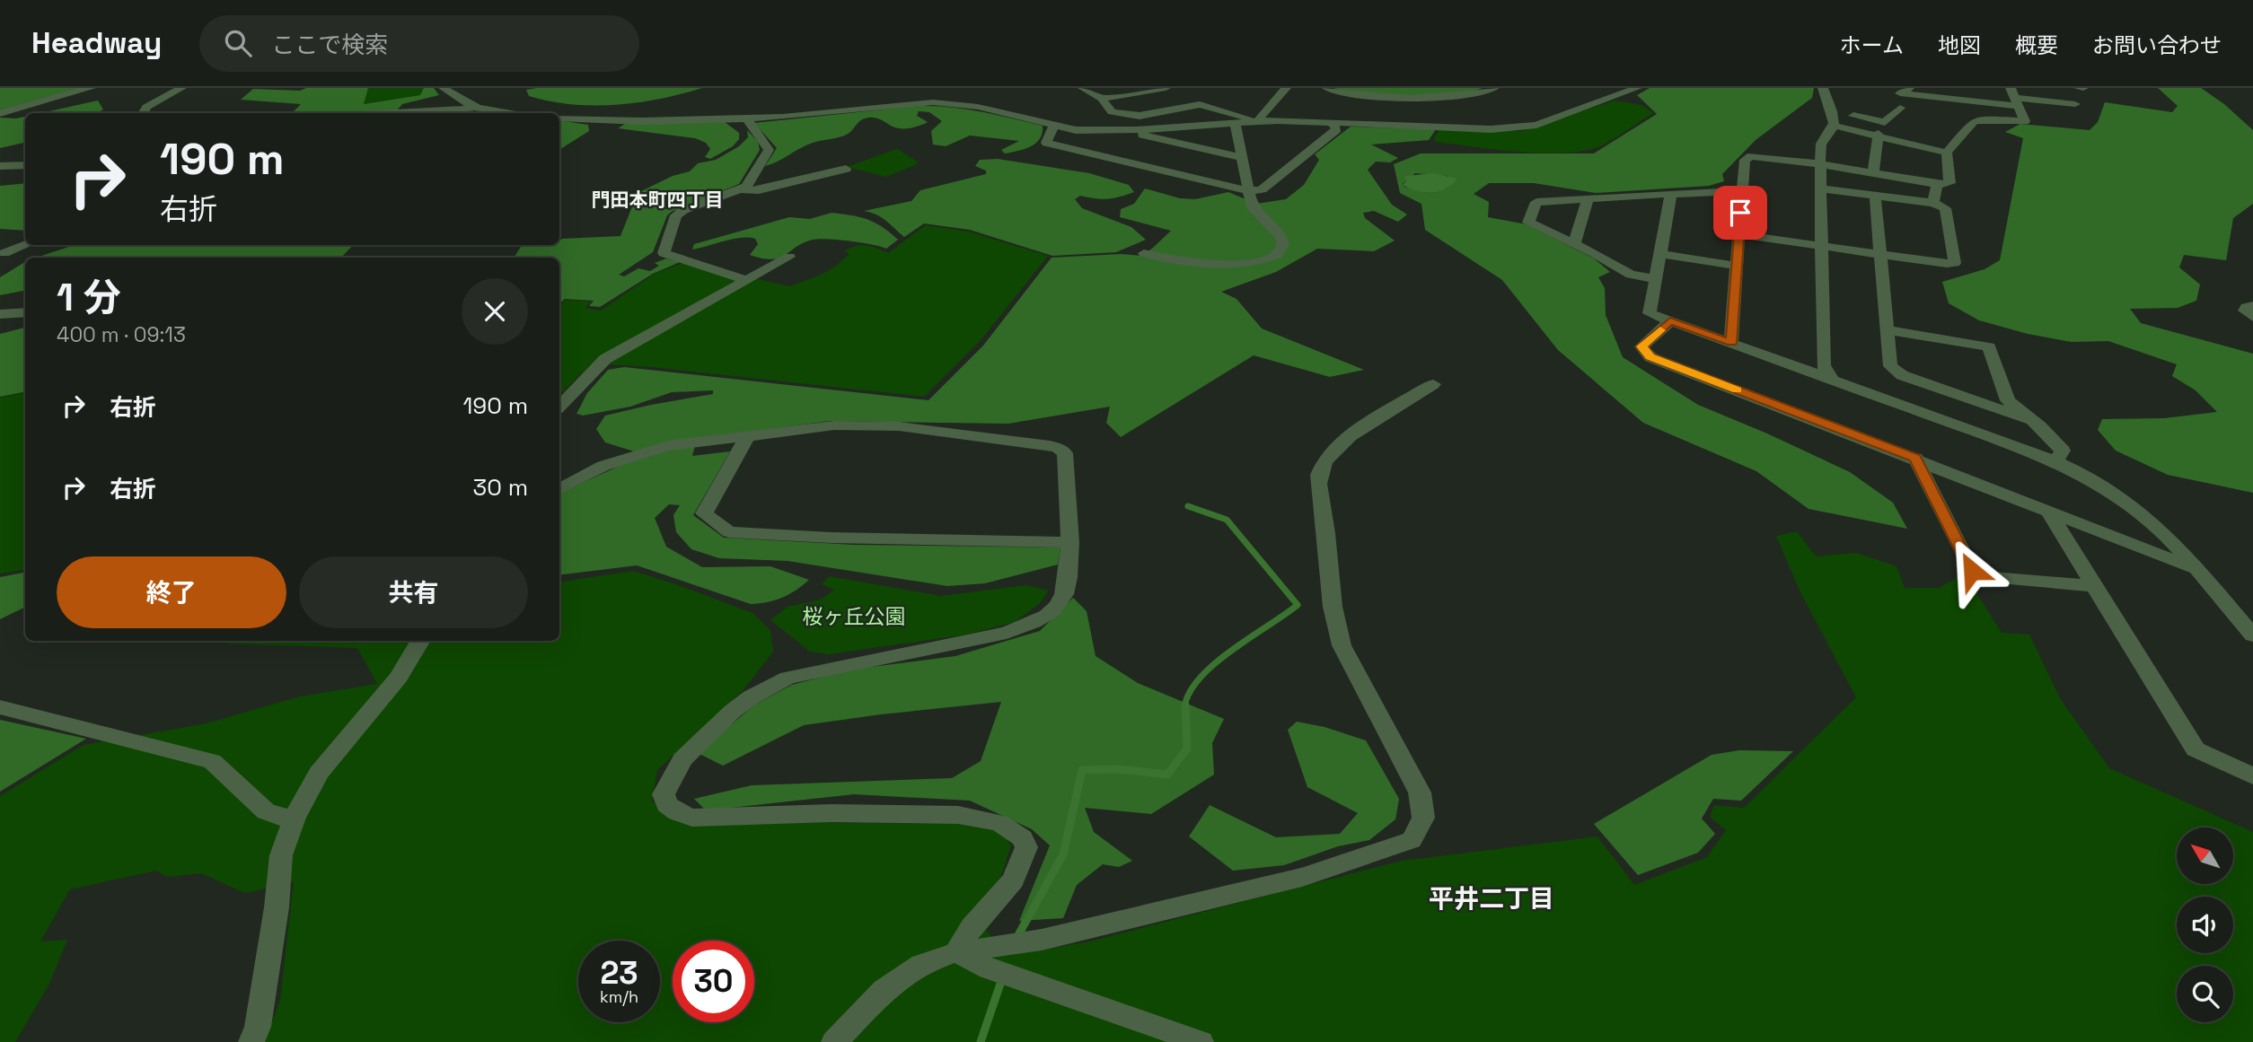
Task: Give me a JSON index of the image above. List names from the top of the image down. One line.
{"districts":["門田本町四丁目","平井二丁目"],"parks":["桜ヶ丘公園"],"north":"top left","page":{"header":"Headway","search":"ここで検索","nav":["ホーム","地図","概要","お問い合わせ"],"turn":["190 m","右折"],"heading":["1 分","400 m · 09:13"],"list":[{"name":"右折","value":"190 m"},{"name":"右折","value":"30 m"}],"buttons":["終了","共有"],"speed":"23 km/h","limit":"30"}}
